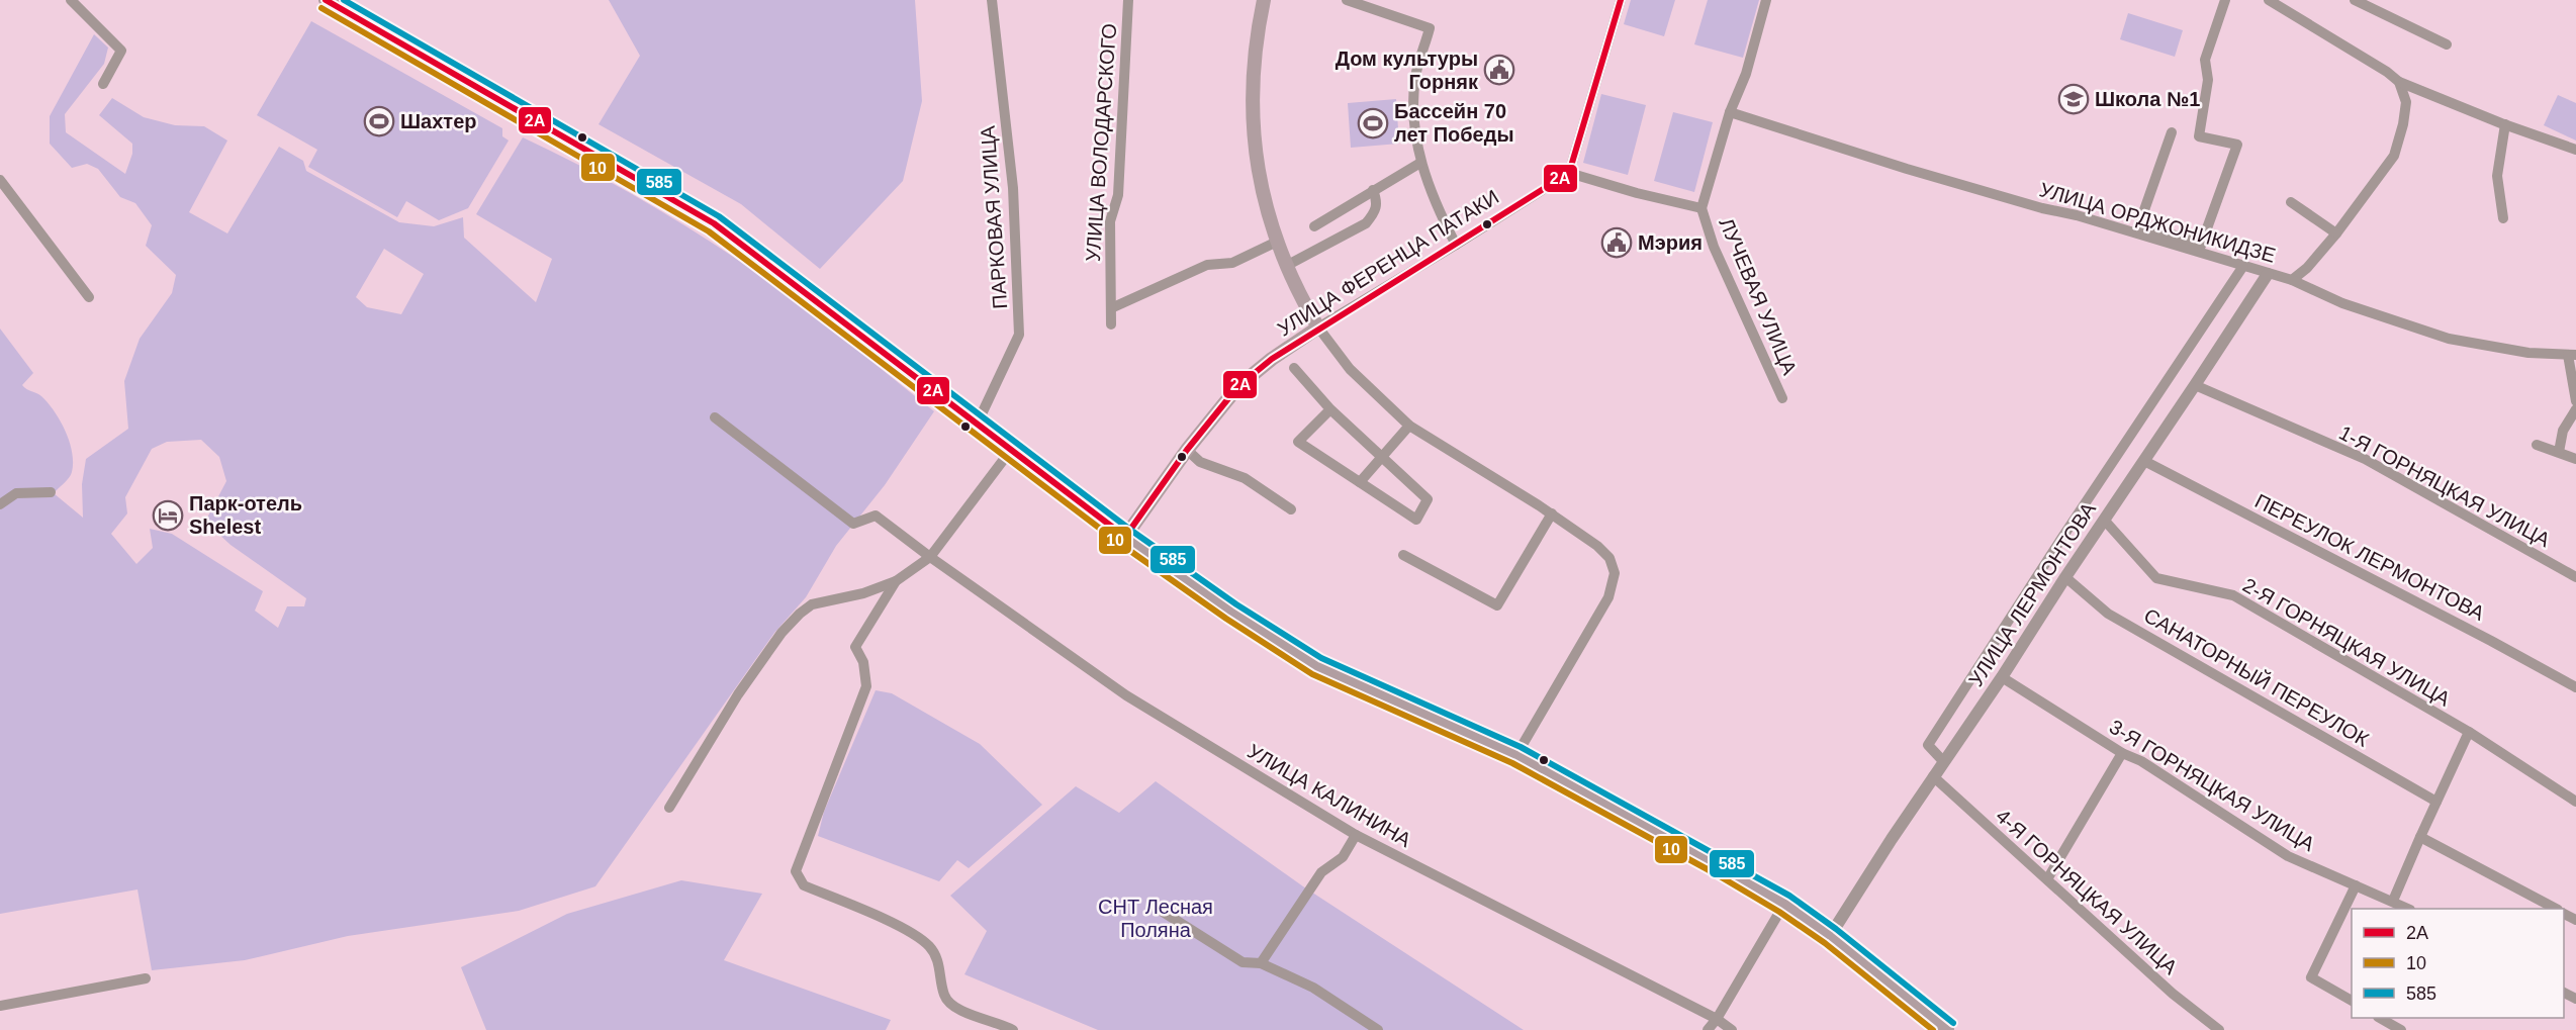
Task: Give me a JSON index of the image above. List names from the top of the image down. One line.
{"streets":{"main road":["УЛИЦА ФЕРЕНЦА ПАТАКИ"],"street":["УЛИЦА ВОЛОДАРСКОГО","ПАРКОВАЯ УЛИЦА","УЛИЦА ОРДЖОНИКИДЗЕ","ЛУЧЕВАЯ УЛИЦА","1-Я ГОРНЯЦКАЯ УЛИЦА","ПЕРЕУЛОК ЛЕРМОНТОВА","УЛИЦА ЛЕРМОНТОВА","2-Я ГОРНЯЦКАЯ УЛИЦА","САНАТОРНЫЙ ПЕРЕУЛОК","3-Я ГОРНЯЦКАЯ УЛИЦА","УЛИЦА КАЛИНИНА","4-Я ГОРНЯЦКАЯ УЛИЦА"]},"crossings":[["УЛИЦА ОРДЖОНИКИДЗЕ","УЛИЦА ЛЕРМОНТОВА"],["1-Я ГОРНЯЦКАЯ УЛИЦА","УЛИЦА ЛЕРМОНТОВА"],["ПЕРЕУЛОК ЛЕРМОНТОВА","УЛИЦА ЛЕРМОНТОВА"],["УЛИЦА ЛЕРМОНТОВА","2-Я ГОРНЯЦКАЯ УЛИЦА"],["УЛИЦА ЛЕРМОНТОВА","САНАТОРНЫЙ ПЕРЕУЛОК"],["УЛИЦА ЛЕРМОНТОВА","3-Я ГОРНЯЦКАЯ УЛИЦА"],["УЛИЦА ЛЕРМОНТОВА","4-Я ГОРНЯЦКАЯ УЛИЦА"]],"parks":["СНТ Лесная Поляна"],"places":{"public building":["Дом культуры Горняк","Мэрия"],"school or university":["Школа №1"],"sports":["Шахтер","Бассейн 70 лет Победы"],"hotel":["Парк-отель Shelest"]},"lines":["transit line 2А","transit line 585","transit line 10"],"legend":["2А","10","585"]}
